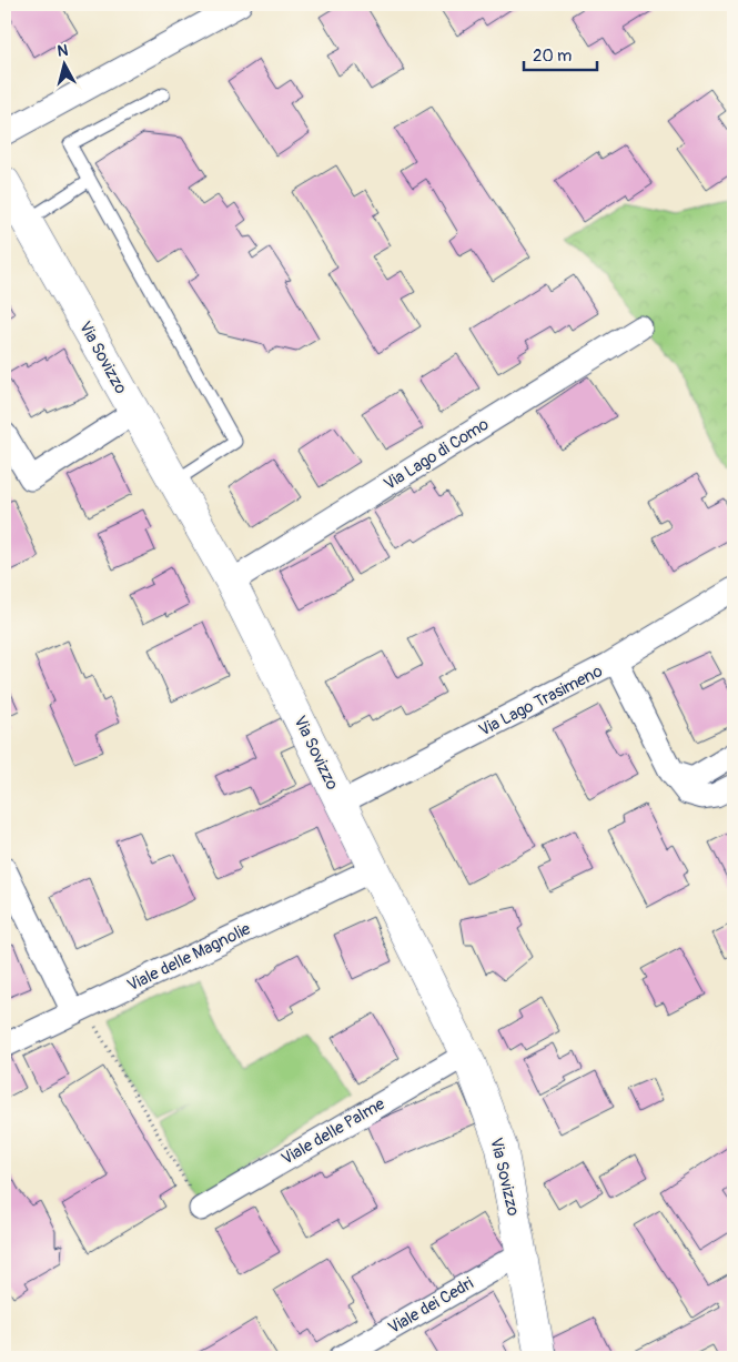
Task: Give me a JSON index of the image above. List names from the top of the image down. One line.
{"streets":{"street":["Via Sovizzo","Via Lago di Como","Via Lago Trasimeno","Viale delle Magnolie","Viale delle Palme","Viale dei Cedri"]},"crossings":[["Via Sovizzo","Via Lago di Como"],["Via Sovizzo","Via Lago Trasimeno"],["Via Sovizzo","Viale delle Magnolie"],["Via Sovizzo","Viale delle Palme"],["Via Sovizzo","Viale dei Cedri"]],"scale_bar":"20 m","north":"top"}
